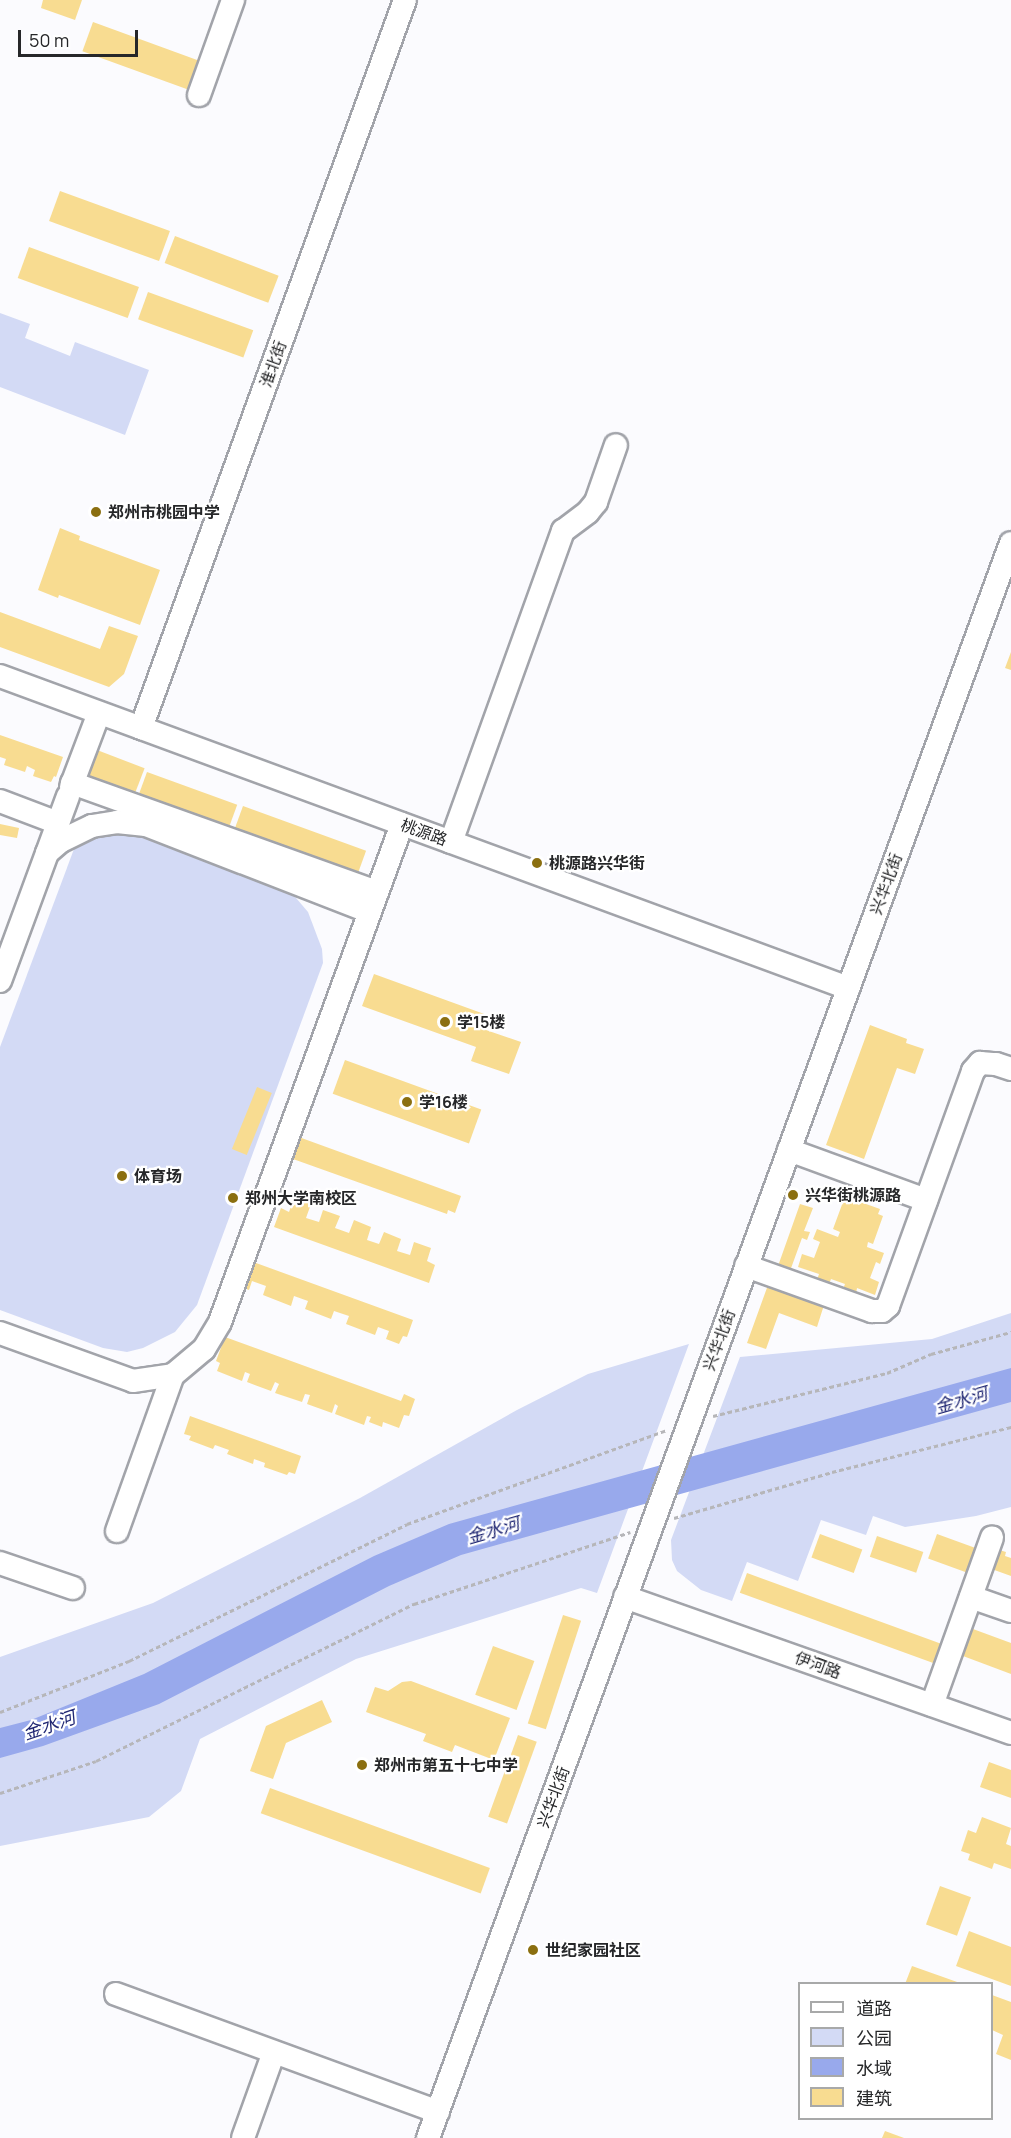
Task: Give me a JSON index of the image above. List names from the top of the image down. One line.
{"streets":{"street":["淮北街","桃源路","兴华北街","伊河路"]},"crossings":[["淮北街","桃源路"],["桃源路","兴华北街"],["兴华北街","伊河路"]],"water":["金水河"],"places":["郑州市桃园中学","桃源路兴华街","学15楼","学16楼","体育场","兴华街桃源路","郑州大学南校区","郑州市第五十七中学","世纪家园社区"],"legend":["道路","公园","水域","建筑"],"scale_bar":"50 m"}
